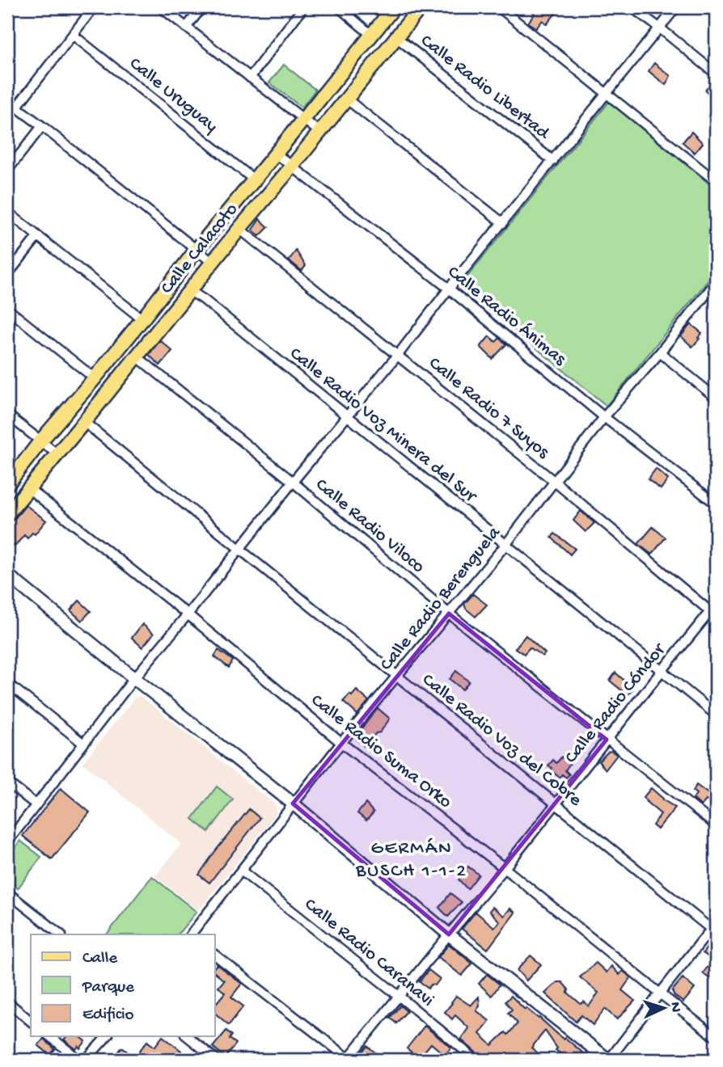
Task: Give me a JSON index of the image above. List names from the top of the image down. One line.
{"streets":{"main road":["Calle Calacoto"],"street":["Calle Radio Libertad","Calle Uruguay","Calle Radio Ánimas","Calle Radio 7 Suyos","Calle Radio Voz Minera del Sur","Calle Radio Viloco","Calle Radio Berenguela","Calle Radio Cóndor","Calle Radio Voz del Cobre","Calle Radio Suma Orko","Calle Radio Caranavi"]},"crossings":[["Calle Radio Libertad","Calle Calacoto"],["Calle Uruguay","Calle Calacoto"],["Calle Calacoto","Calle Radio Ánimas"],["Calle Calacoto","Calle Radio 7 Suyos"],["Calle Calacoto","Calle Radio Voz Minera del Sur"],["Calle Calacoto","Calle Radio Viloco"],["Calle Calacoto","Calle Radio Voz del Cobre"],["Calle Calacoto","Calle Radio Suma Orko"],["Calle Radio Ánimas","Calle Radio Berenguela"],["Calle Radio 7 Suyos","Calle Radio Berenguela"],["Calle Radio 7 Suyos","Calle Radio Cóndor"],["Calle Radio Voz Minera del Sur","Calle Radio Berenguela"],["Calle Radio Voz Minera del Sur","Calle Radio Cóndor"],["Calle Radio Viloco","Calle Radio Berenguela"],["Calle Radio Viloco","Calle Radio Cóndor"],["Calle Radio Berenguela","Calle Radio Voz del Cobre"],["Calle Radio Berenguela","Calle Radio Suma Orko"],["Calle Radio Berenguela","Calle Radio Caranavi"],["Calle Radio Cóndor","Calle Radio Voz del Cobre"],["Calle Radio Cóndor","Calle Radio Suma Orko"],["Calle Radio Cóndor","Calle Radio Caranavi"]],"districts":["GERMÁN BUSCH 1-1-2"],"legend":["Calle","Parque","Edificio"],"north":"right"}
